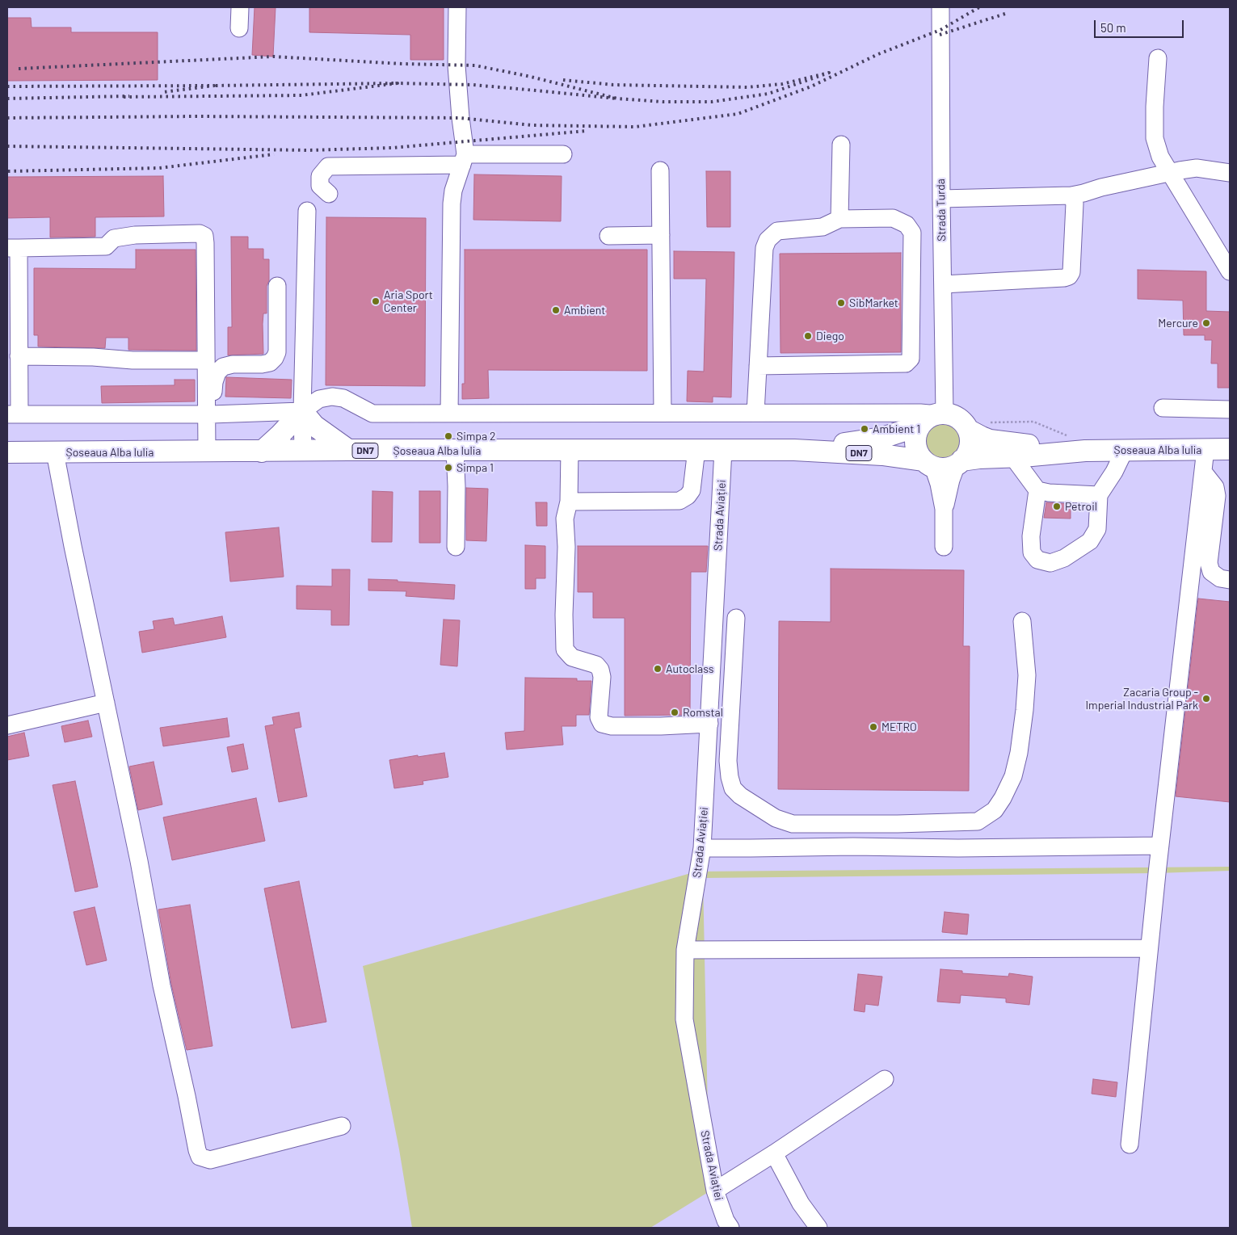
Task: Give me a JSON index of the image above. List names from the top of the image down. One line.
{"streets":{"main road":["Șoseaua Alba Iulia","DN7"],"street":["Strada Turda","Strada Aviației"]},"crossings":[["Strada Turda","Șoseaua Alba Iulia"],["Strada Turda","DN7"],["Șoseaua Alba Iulia","DN7"],["Șoseaua Alba Iulia","Strada Aviației"]],"places":["Aria Sport Center","SibMarket","Ambient","Mercure","Diego","Ambient 1","Simpa 2","Simpa 1","Petroil","Autoclass","Zacaria Group - Imperial Industrial Park","Romstal","METRO"],"scale_bar":"50 m"}
